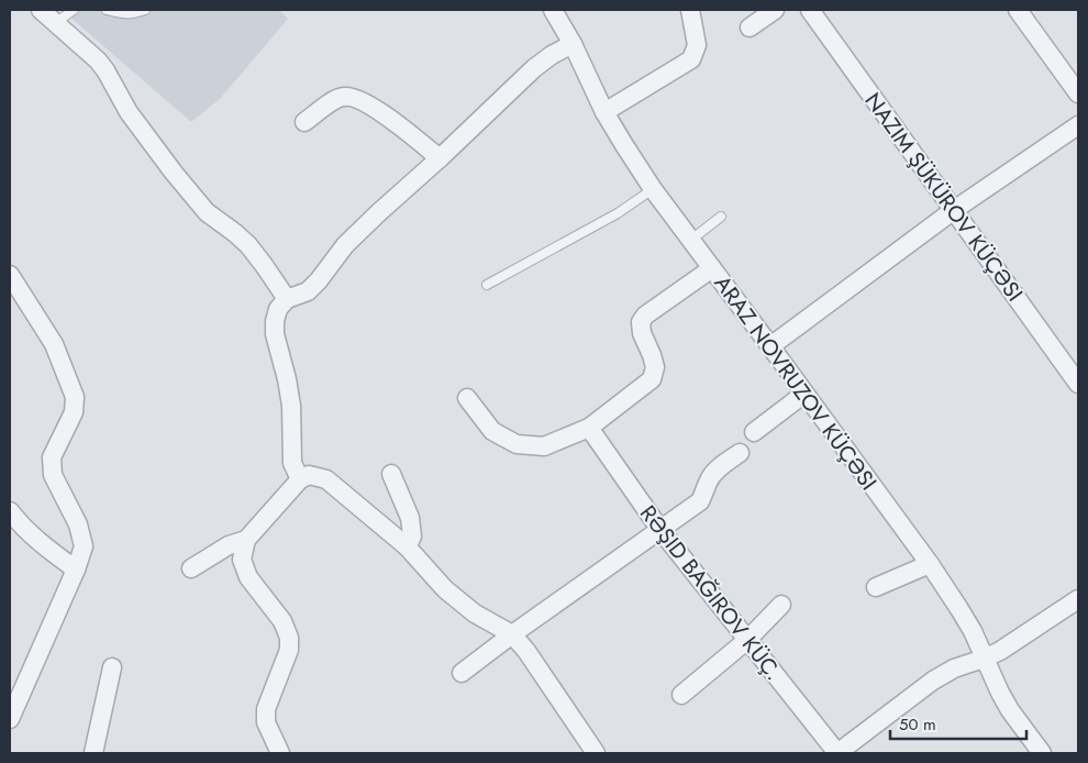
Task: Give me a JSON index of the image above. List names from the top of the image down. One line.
{"streets":{"street":["NAZIM ŞÜKÜROV KÜÇƏSI","ARAZ NOVRUZOV KÜÇƏSI"]},"scale_bar":"50 m"}
